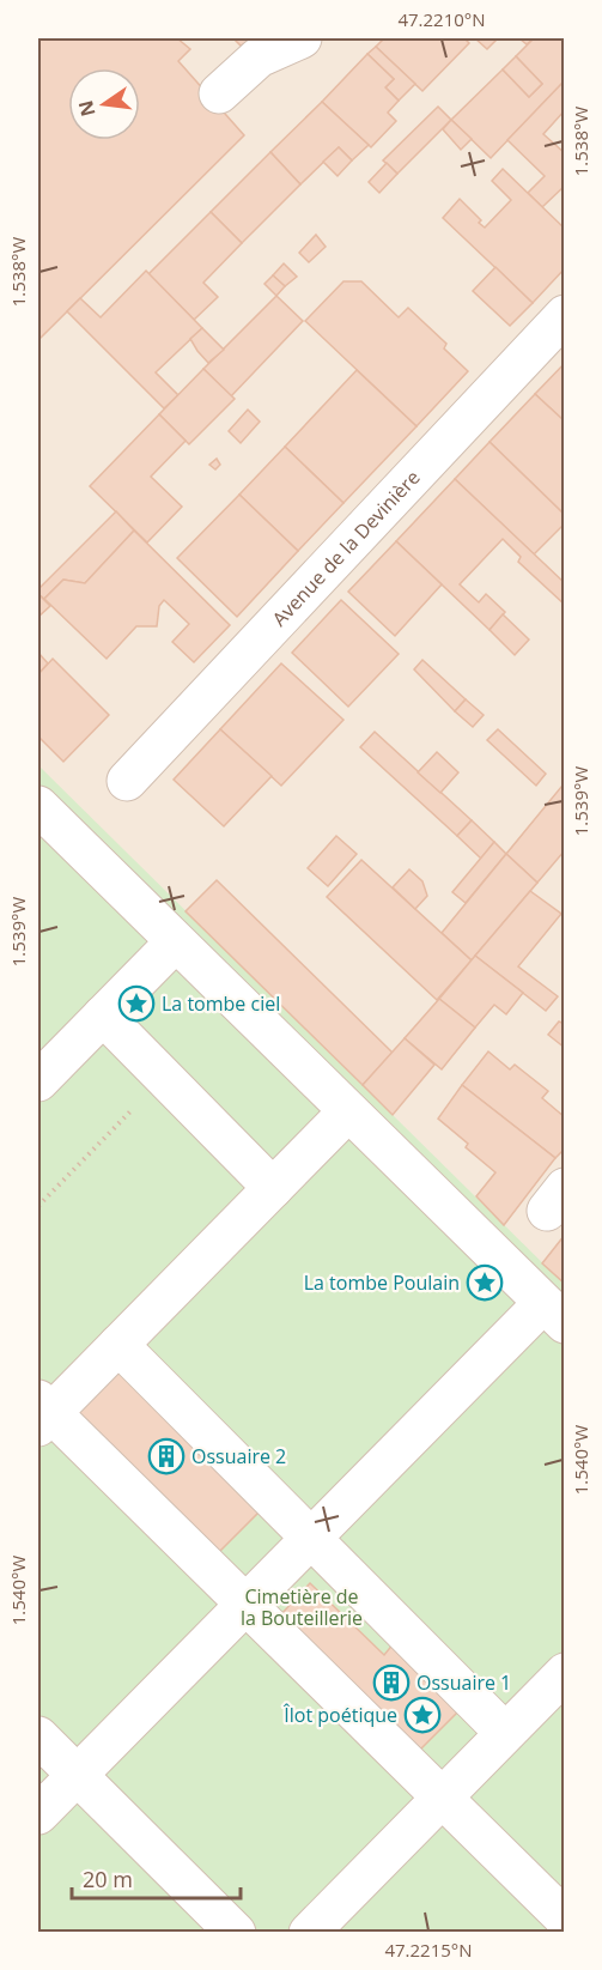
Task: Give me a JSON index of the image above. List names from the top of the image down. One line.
{"streets":{"street":["Avenue de la Devinière"]},"parks":["Cimetière de la Bouteillerie"],"places":{"place":["La tombe ciel","La tombe Poulain","Îlot poétique"],"building":["Ossuaire 2","Ossuaire 1"]},"scale_bar":"20 m","north":"left","coordinates":["47.2210°N","1.538°W","1.539°W","1.540°W","47.2215°N"]}
